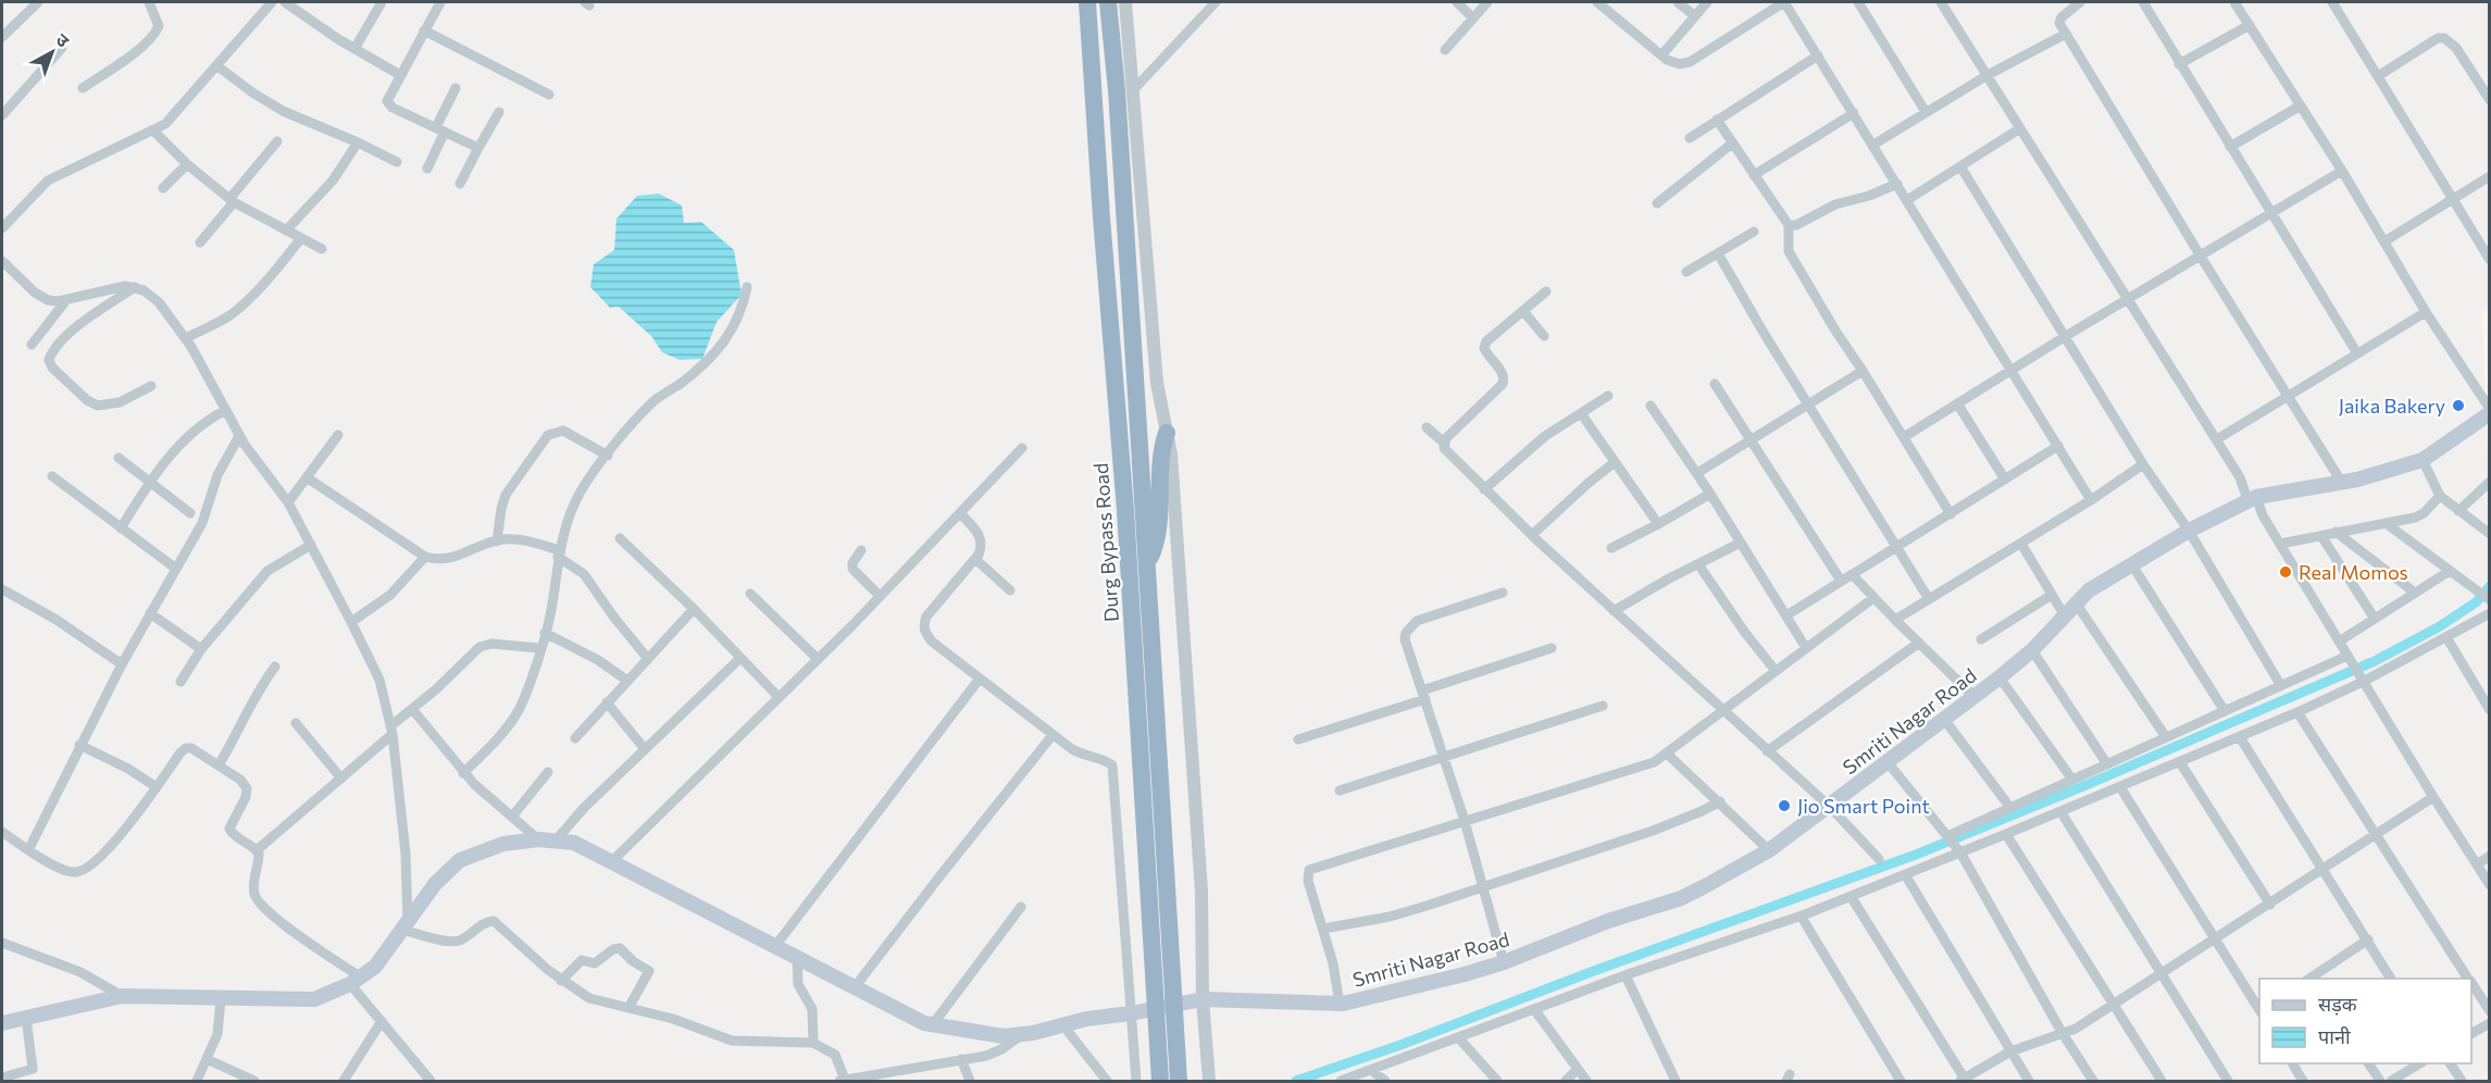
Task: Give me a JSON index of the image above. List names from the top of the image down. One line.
{"streets":{"highway":["Durg Bypass Road"],"main road":["Smriti Nagar Road"]},"places":["Jaika Bakery","Real Momos","Jio Smart Point"],"legend":["सड़क","पानी"],"north":"top right"}
